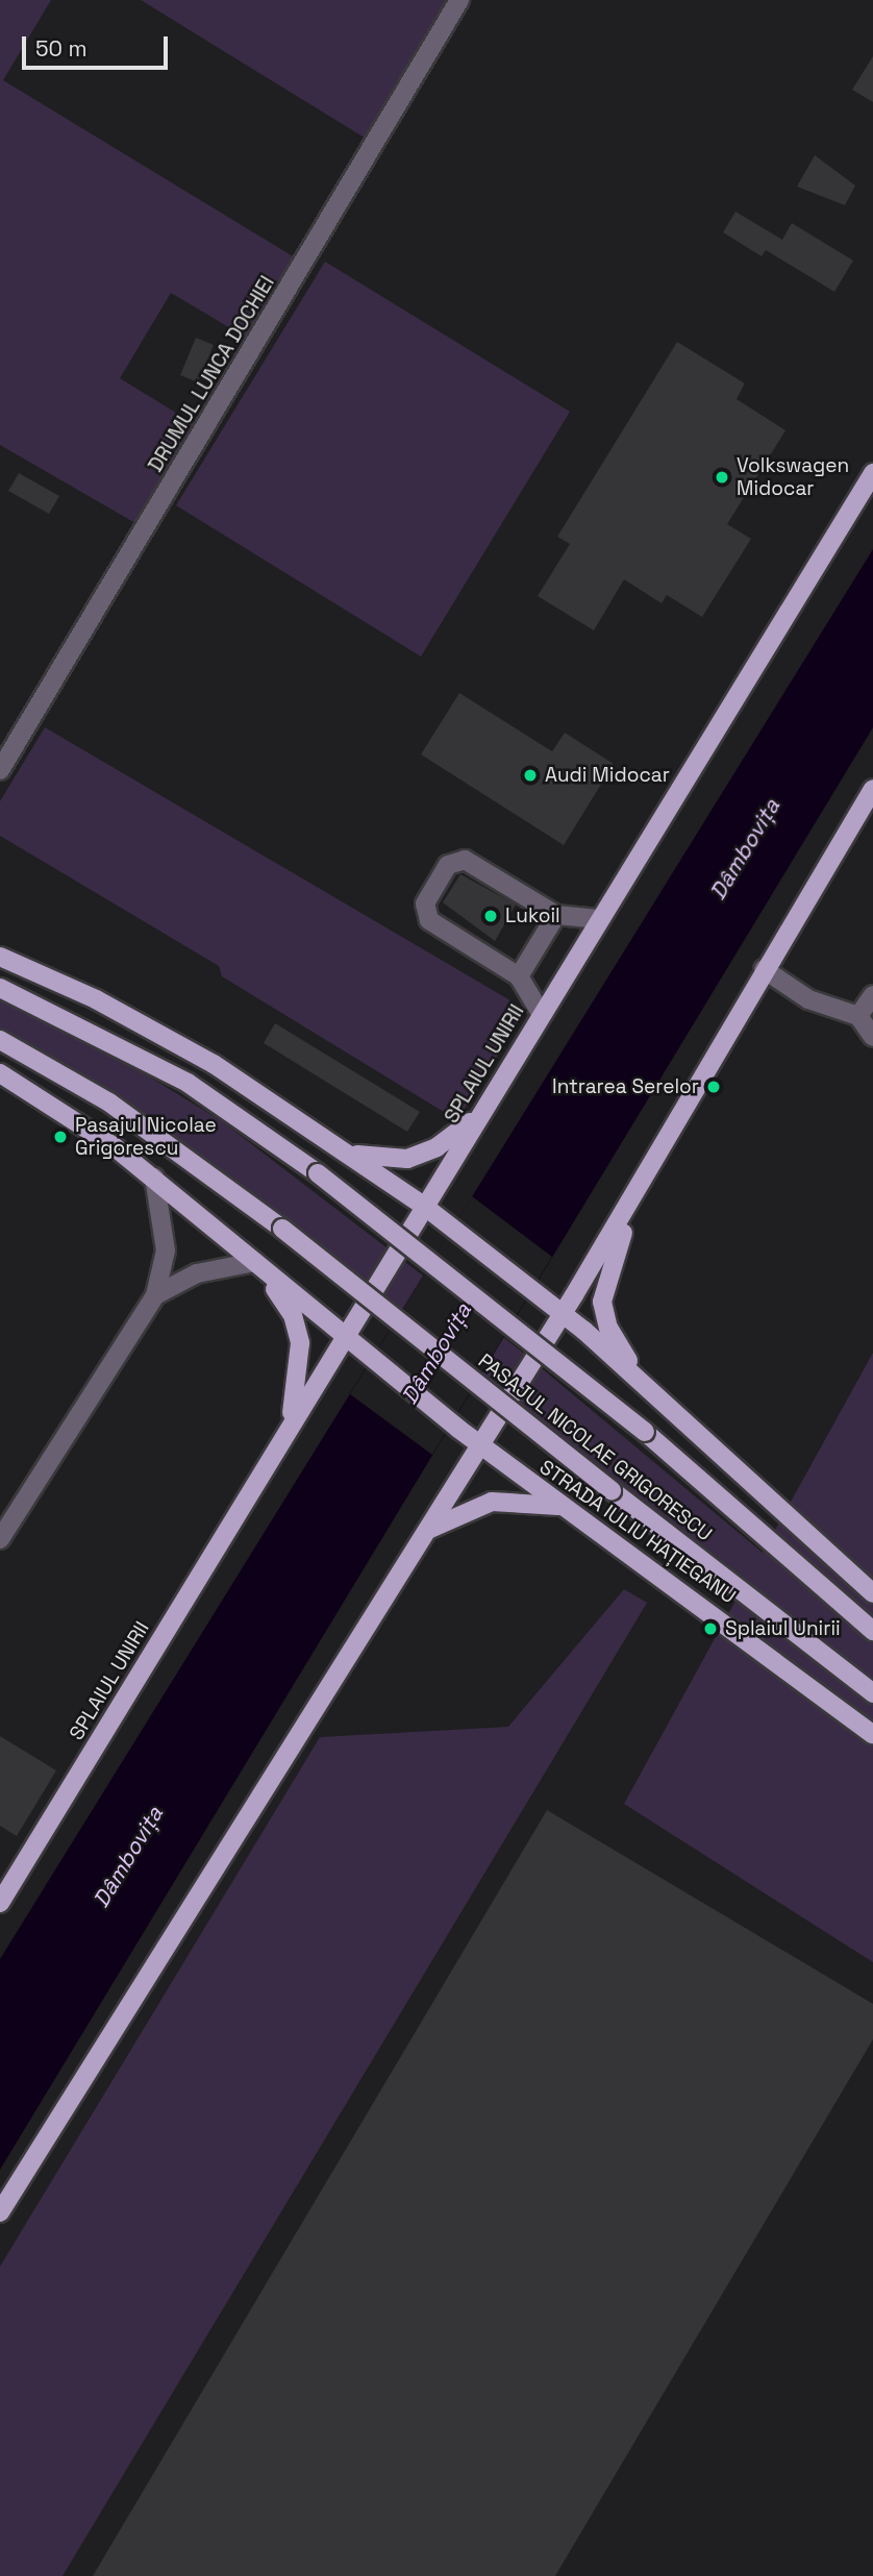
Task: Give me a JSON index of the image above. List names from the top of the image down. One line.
{"streets":{"main road":["SPLAIUL UNIRII","PASAJUL NICOLAE GRIGORESCU","STRADA IULIU HAȚIEGANU"],"street":["DRUMUL LUNCA DOCHIEI"]},"crossings":[["SPLAIUL UNIRII","STRADA IULIU HAȚIEGANU"]],"water":["Dâmbovița"],"places":["Volkswagen Midocar","Audi Midocar","Lukoil","Intrarea Serelor","Pasajul Nicolae Grigorescu","Splaiul Unirii"],"scale_bar":"50 m"}
